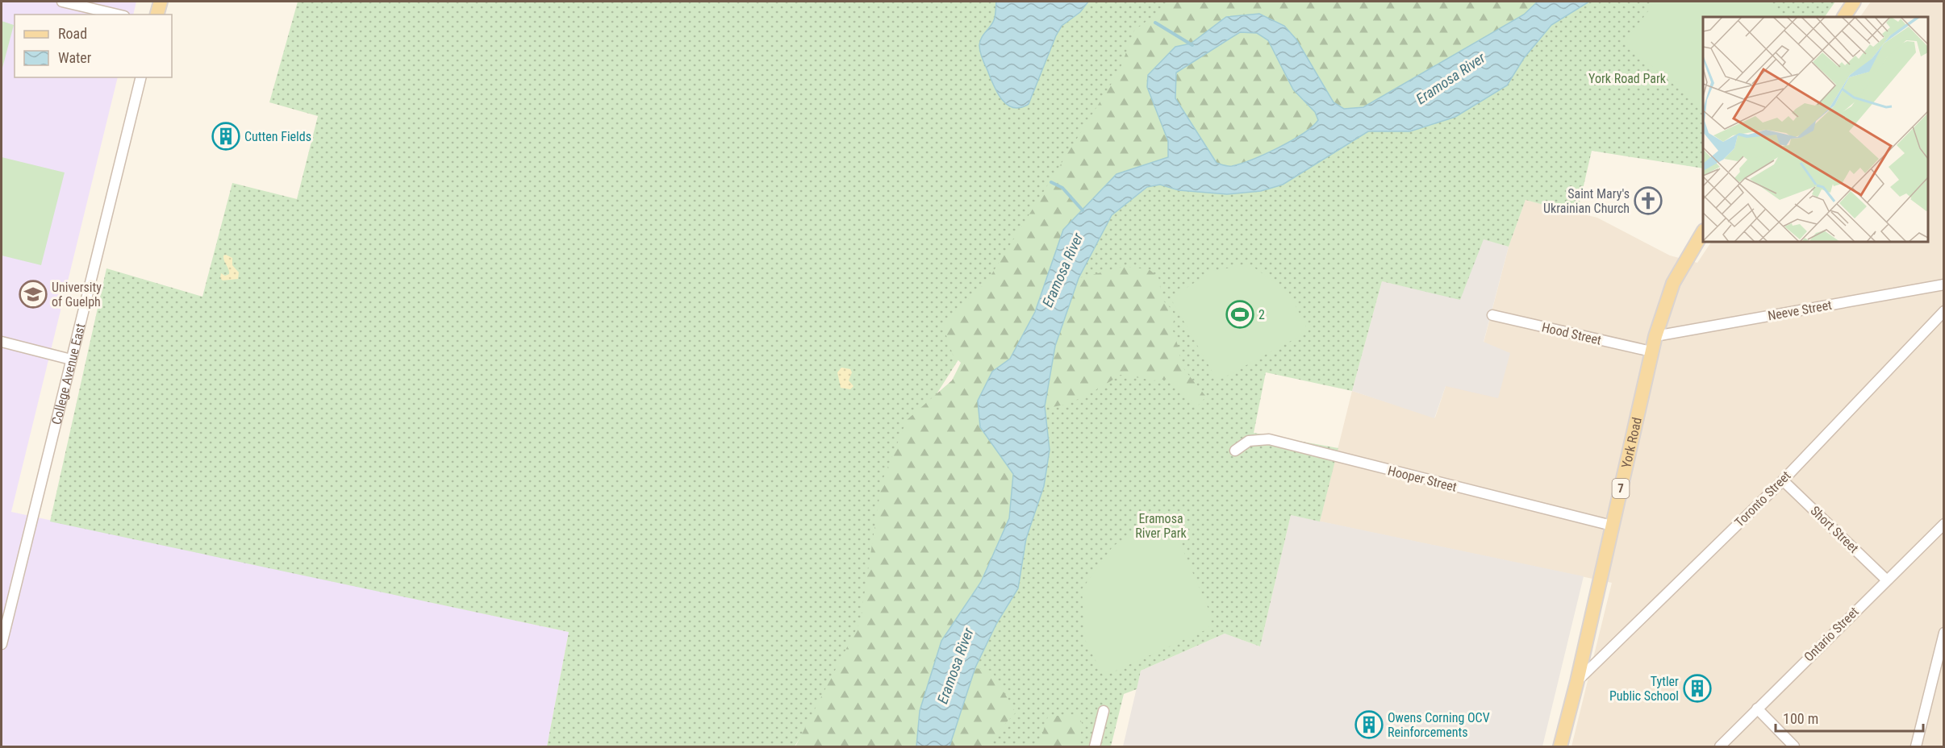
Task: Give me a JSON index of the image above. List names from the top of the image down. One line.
{"streets":{"main road":["York Road","7"],"street":["Neeve Street","Hood Street","College Avenue East","Hooper Street","Toronto Street","Short Street","Ontario Street"]},"crossings":[["Neeve Street","York Road"],["Hood Street","York Road"],["York Road","Hooper Street"],["York Road","Toronto Street"],["Toronto Street","Short Street"],["Short Street","Ontario Street"]],"water":["Eramosa River"],"parks":["York Road Park","Eramosa River Park"],"places":{"building":["Cutten Fields","Tytler Public School","Owens Corning OCV Reinforcements"],"church":["Saint Mary's Ukrainian Church"],"school or university":["University of Guelph"],"sports":["2"]},"legend":["Road","Water"],"scale_bar":"100 m"}
